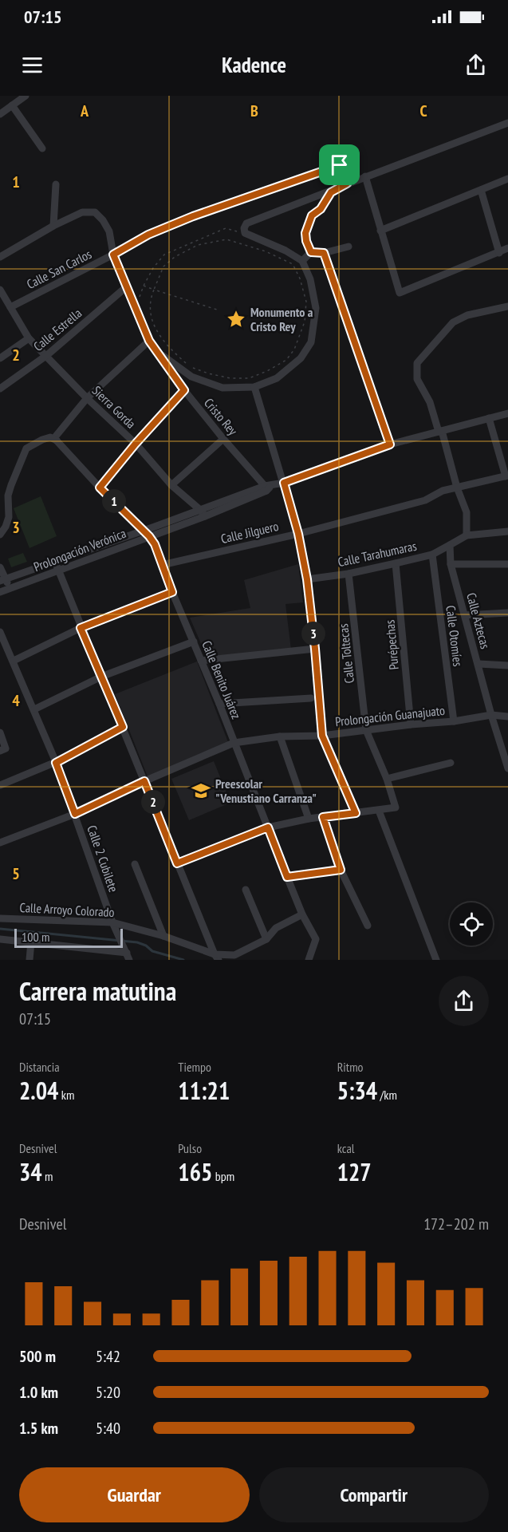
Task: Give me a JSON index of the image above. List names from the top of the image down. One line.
{"streets":{"street":["Calle San Carlos","Calle Estrella","Sierra Gorda","Cristo Rey","Calle Jilguero","Prolongación Verónica","Calle Tarahumaras","Calle Aztecas","Calle Otomíes","Purépechas","Calle Toltecas","Calle Benito Juárez","Prolongación Guanajuato","Calle 2 Cubilete","Calle Arroyo Colorado"]},"crossings":[["Calle San Carlos","Sierra Gorda"],["Calle San Carlos","Cristo Rey"],["Calle Estrella","Sierra Gorda"],["Calle Estrella","Cristo Rey"],["Sierra Gorda","Prolongación Verónica"],["Cristo Rey","Prolongación Verónica"],["Calle Jilguero","Calle Benito Juárez"],["Prolongación Verónica","Calle Benito Juárez"],["Calle Tarahumaras","Calle Aztecas"],["Calle Tarahumaras","Calle Otomíes"],["Calle Tarahumaras","Purépechas"],["Calle Tarahumaras","Calle Toltecas"],["Calle Aztecas","Prolongación Guanajuato"],["Calle Otomíes","Prolongación Guanajuato"],["Purépechas","Prolongación Guanajuato"],["Calle Toltecas","Prolongación Guanajuato"],["Calle Benito Juárez","Prolongación Guanajuato"],["Prolongación Guanajuato","Calle 2 Cubilete"],["Calle 2 Cubilete","Calle Arroyo Colorado"]],"places":{"place":["Monumento a Cristo Rey"],"school or university":["Preescolar \"Venustiano Carranza\""]},"scale_bar":"100 m","page":{"status":"07:15","header":"Kadence","pins":["1","3","2"],"scale":"100 m","heading":["Carrera matutina","07:15"],"stats":[["Distancia","2.04 km"],["Tiempo","11:21"],["Ritmo","5:34 /km"],["Desnivel","34 m"],["Pulso","165 bpm"],["kcal","127"]],"chart":["Desnivel","172–202 m"],"list":[{"name":"500 m","note":"5:42"},{"name":"1.0 km","note":"5:20"},{"name":"1.5 km","note":"5:40"}],"buttons":["Guardar","Compartir"]},"grid":{"columns":["A","B","C"],"rows":["1","2","3","4","5"]}}
